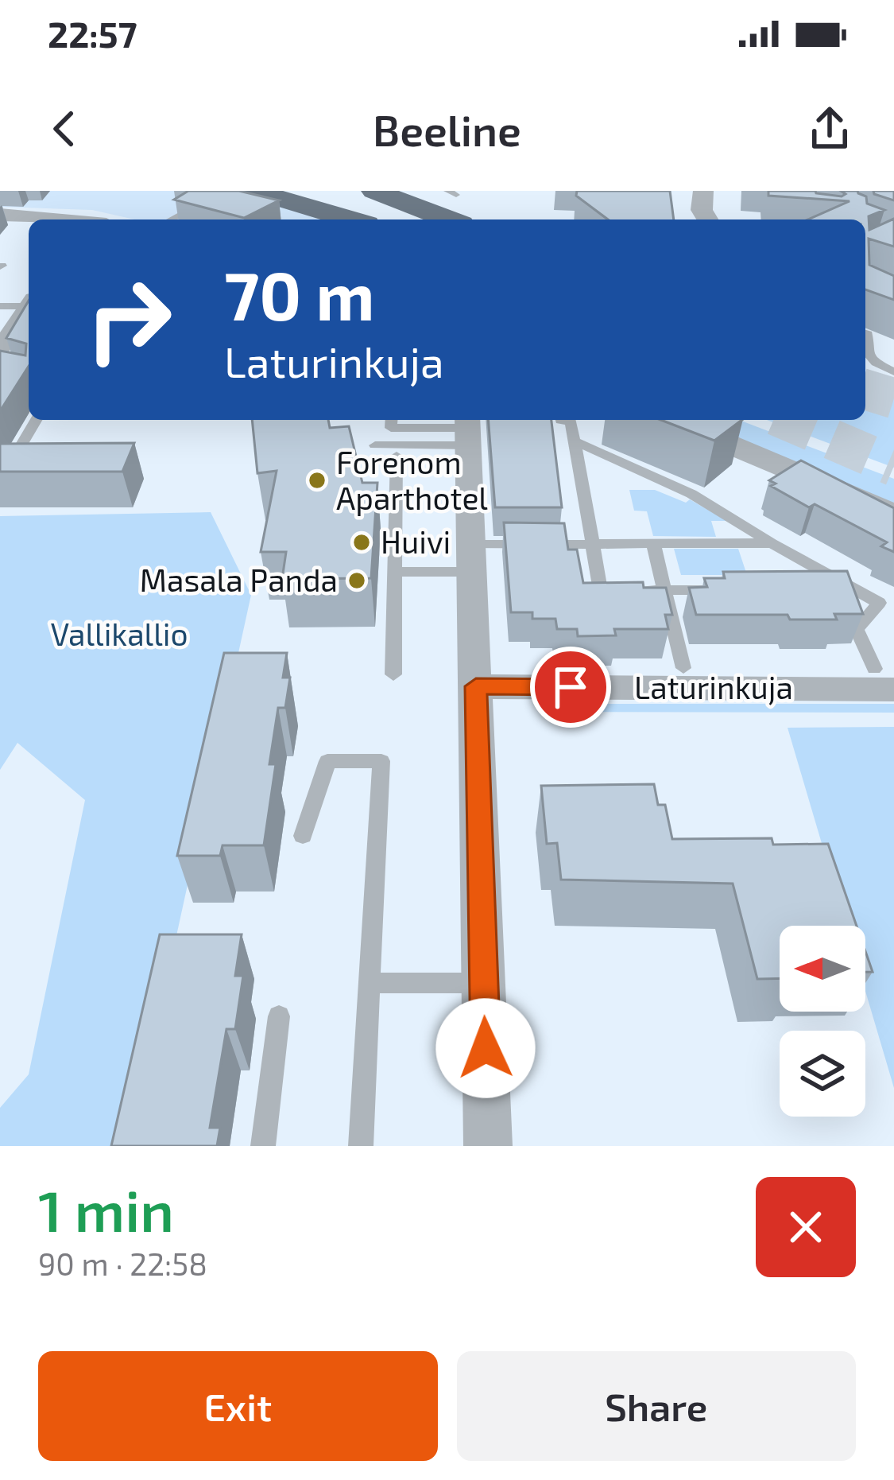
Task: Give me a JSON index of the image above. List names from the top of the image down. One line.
{"streets":{"street":["Laturinkuja"]},"parks":["Vallikallio"],"places":["Forenom Aparthotel","Huivi","Masala Panda"],"north":"left","page":{"status":"22:57","header":"Beeline","turn":["70 m","Laturinkuja"],"heading":["1 min","90 m · 22:58"],"buttons":["Exit","Share"]}}
